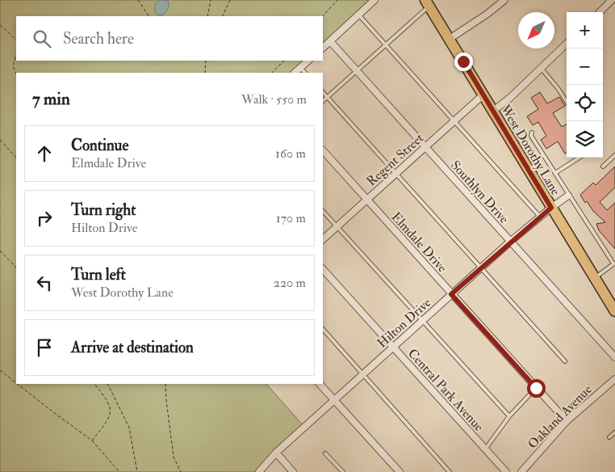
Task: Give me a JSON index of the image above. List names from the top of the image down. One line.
{"streets":{"main road":["West Dorothy Lane"],"street":["Regent Street","Southlyn Drive","Elmdale Drive","Hilton Drive","Central Park Avenue","Oakland Avenue"]},"crossings":[["West Dorothy Lane","Regent Street"],["West Dorothy Lane","Hilton Drive"],["Regent Street","Southlyn Drive"],["Regent Street","Elmdale Drive"],["Southlyn Drive","Hilton Drive"],["Elmdale Drive","Hilton Drive"],["Elmdale Drive","Oakland Avenue"],["Hilton Drive","Central Park Avenue"]],"north":"bottom left","page":{"map_buttons":["+","−"],"search":"Search here","heading":["7 min","Walk · 550 m"],"list":[["Continue","Elmdale Drive","160 m"],["Turn right","Hilton Drive","170 m"],["Turn left","West Dorothy Lane","220 m"],"Arrive at destination"]}}
